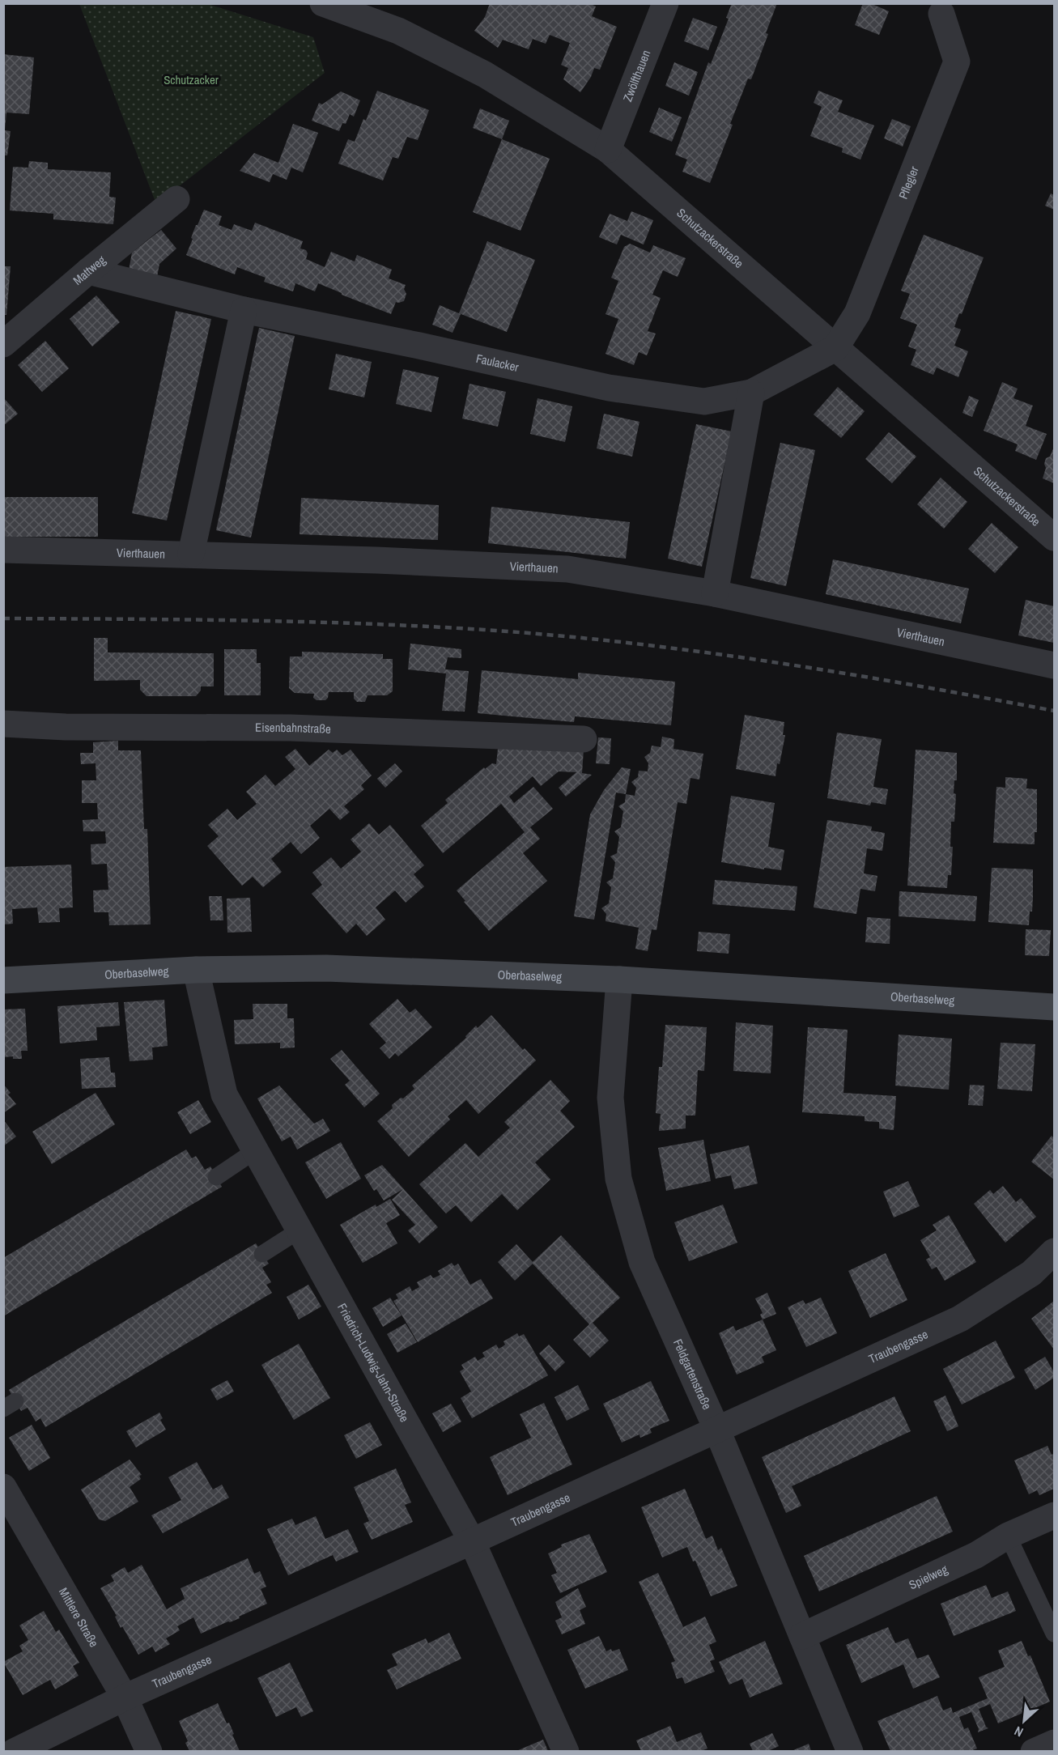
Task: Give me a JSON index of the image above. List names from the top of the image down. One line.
{"streets":{"street":["Zwölfthauen","Pflegler","Schutzackerstraße","Mattweg","Faulacker","Vierthauen","Eisenbahnstraße","Oberbaselweg","Traubengasse","Friedrich-Ludwig-Jahn-Straße","Feldgartenstraße","Spielweg","Mittlere Straße"]},"crossings":[["Zwölfthauen","Schutzackerstraße"],["Pflegler","Schutzackerstraße"],["Pflegler","Faulacker"],["Schutzackerstraße","Faulacker"],["Mattweg","Faulacker"],["Oberbaselweg","Friedrich-Ludwig-Jahn-Straße"],["Oberbaselweg","Feldgartenstraße"],["Traubengasse","Friedrich-Ludwig-Jahn-Straße"],["Traubengasse","Feldgartenstraße"],["Traubengasse","Mittlere Straße"],["Feldgartenstraße","Spielweg"]],"parks":["Schutzacker"],"north":"bottom left"}
